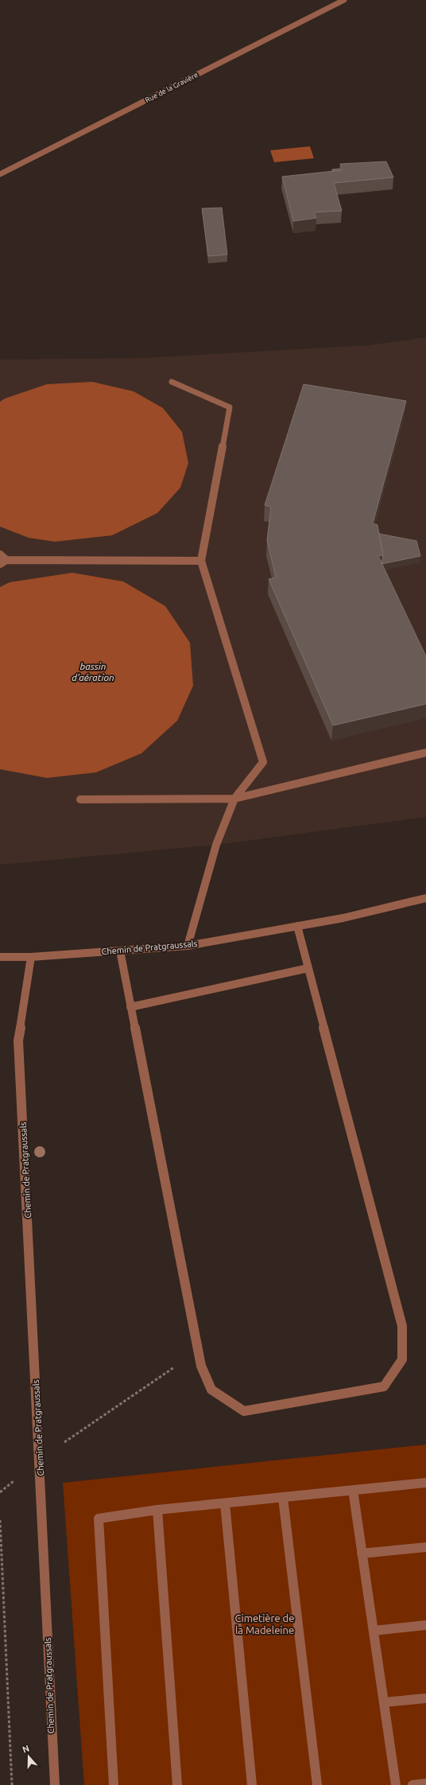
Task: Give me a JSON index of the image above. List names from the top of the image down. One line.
{"streets":{"street":["Rue de la Gravière","Chemin de Pratgraussals"]},"water":["bassin d'aération"],"parks":["Cimetière de la Madeleine"],"north":"top"}
